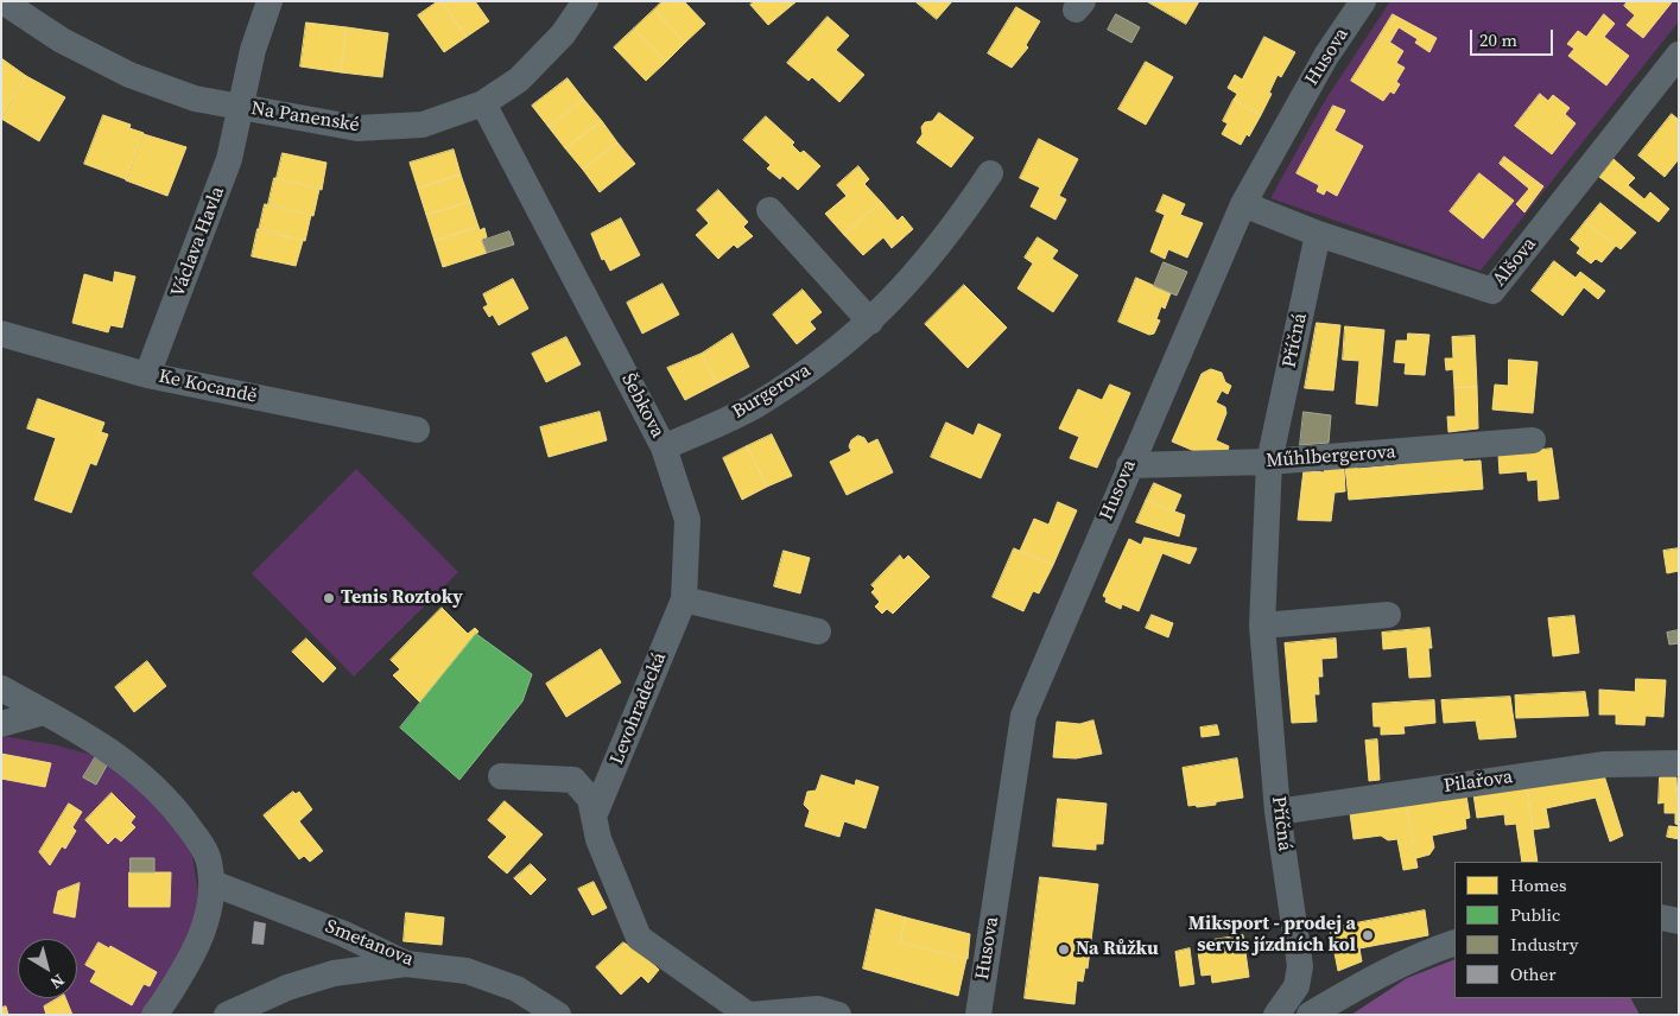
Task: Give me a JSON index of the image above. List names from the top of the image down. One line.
{"streets":{"street":["Husova","Na Panenské","Václava Havla","Alšova","Příčná","Ke Kocandě","Burgerova","Šebkova","Műhlbergerova","Levohradecká","Pilařova","Smetanova"]},"crossings":[["Husova","Alšova"],["Husova","Műhlbergerova"],["Na Panenské","Václava Havla"],["Na Panenské","Šebkova"],["Václava Havla","Ke Kocandě"],["Alšova","Příčná"],["Příčná","Műhlbergerova"],["Příčná","Pilařova"],["Burgerova","Šebkova"],["Šebkova","Levohradecká"]],"places":["Tenis Roztoky","Miksport - prodej a servis jízdních kol","Na Růžku"],"legend":["Homes","Public","Industry","Other"],"scale_bar":"20 m","north":"bottom right"}
